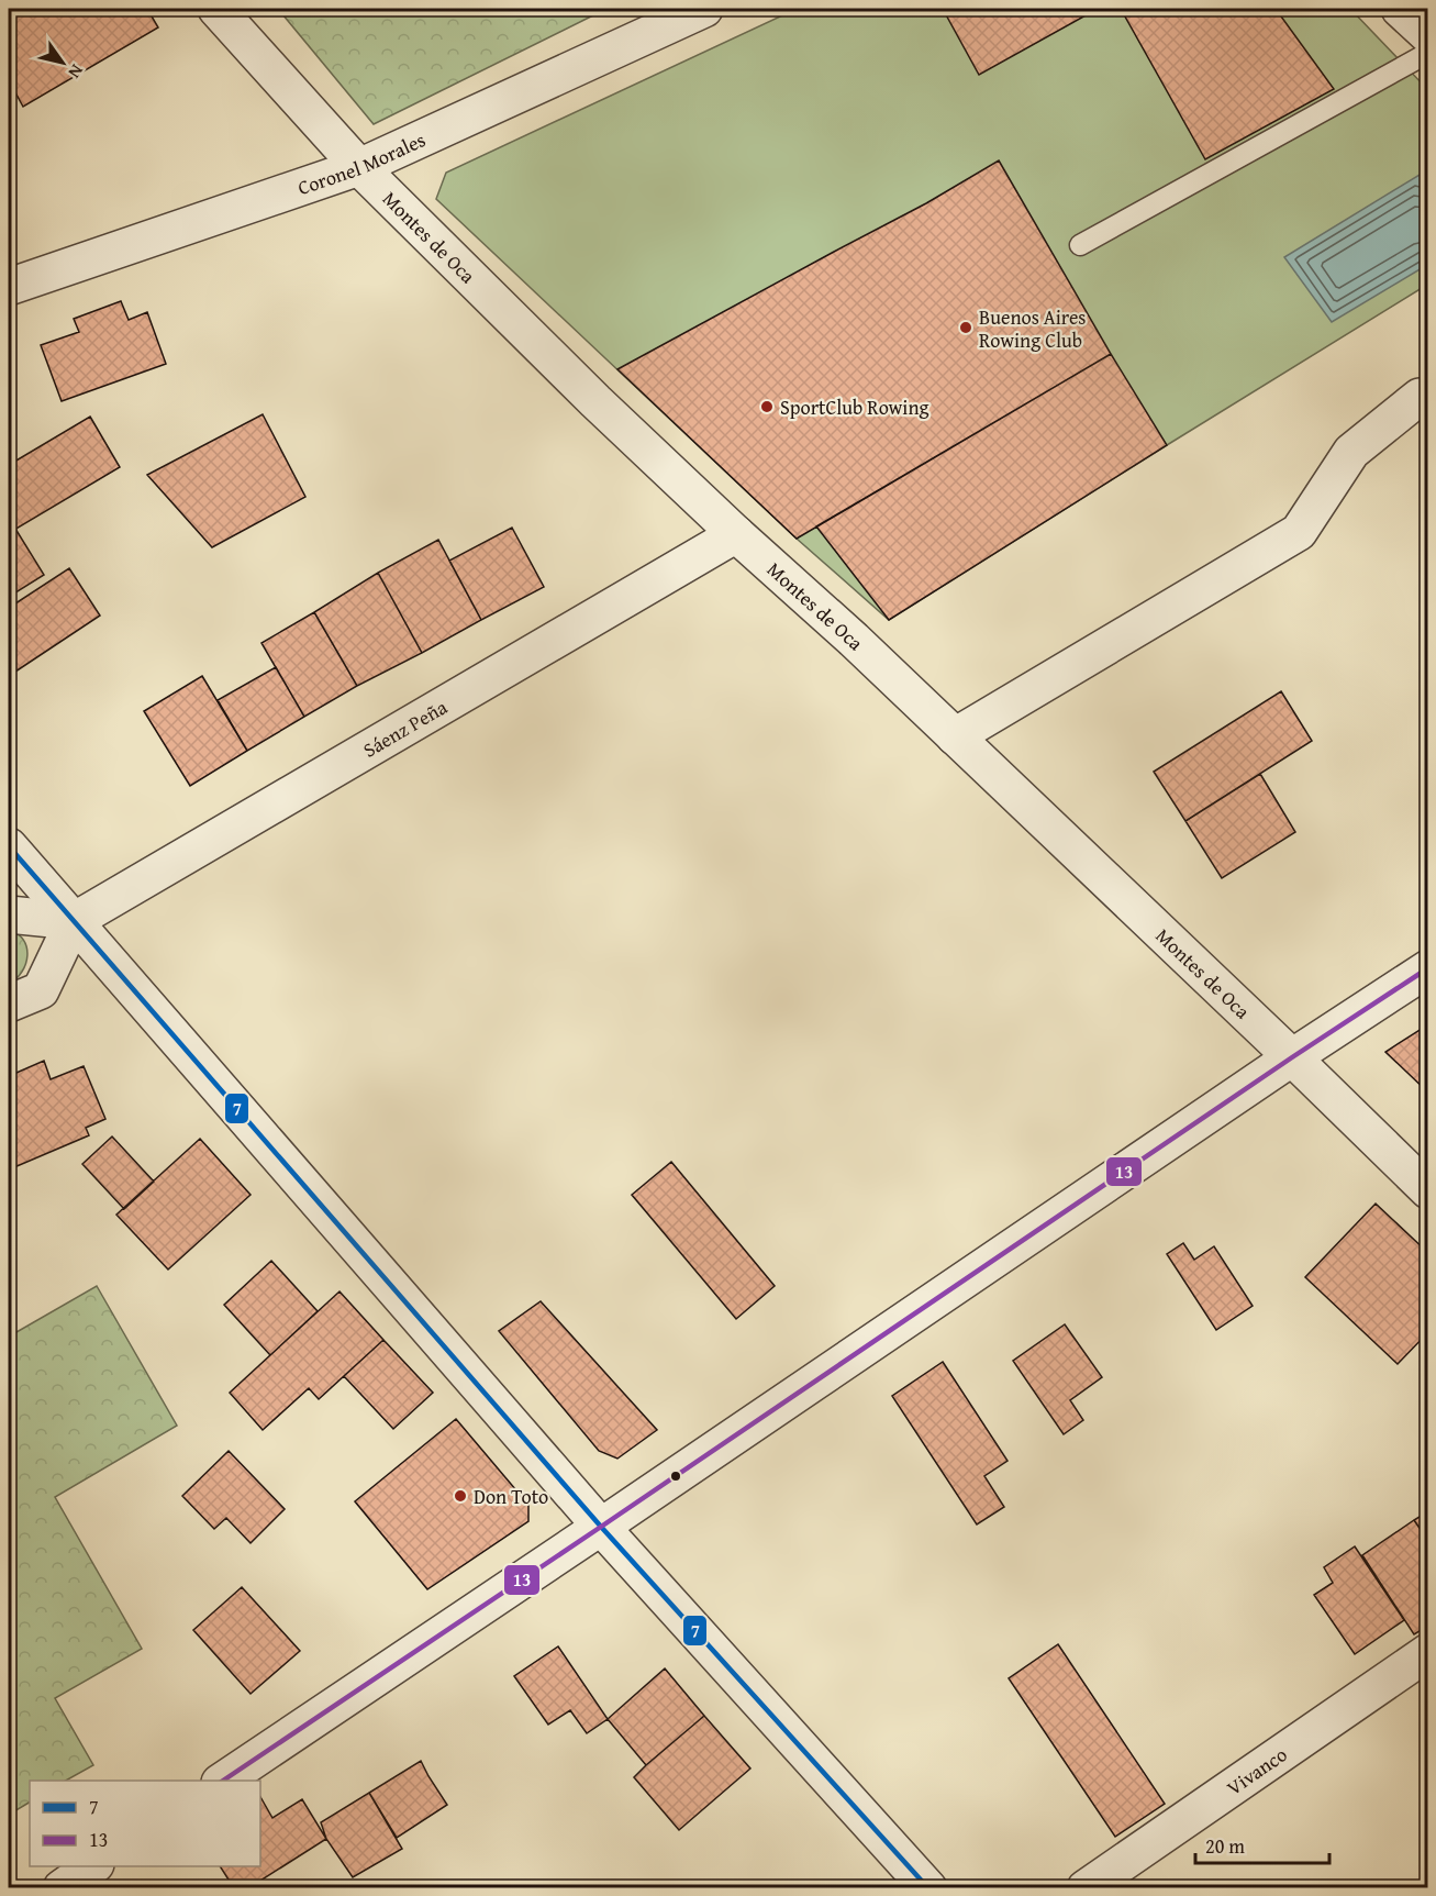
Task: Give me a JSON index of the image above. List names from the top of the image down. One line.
{"streets":{"street":["Coronel Morales","Montes de Oca","Sáenz Peña","Vivanco"]},"crossings":[["Coronel Morales","Montes de Oca"],["Montes de Oca","Sáenz Peña"]],"places":["Buenos Aires Rowing Club","SportClub Rowing","Don Toto"],"lines":["transit line 7","transit line 13"],"legend":["7","13"],"scale_bar":"20 m","north":"bottom right"}
